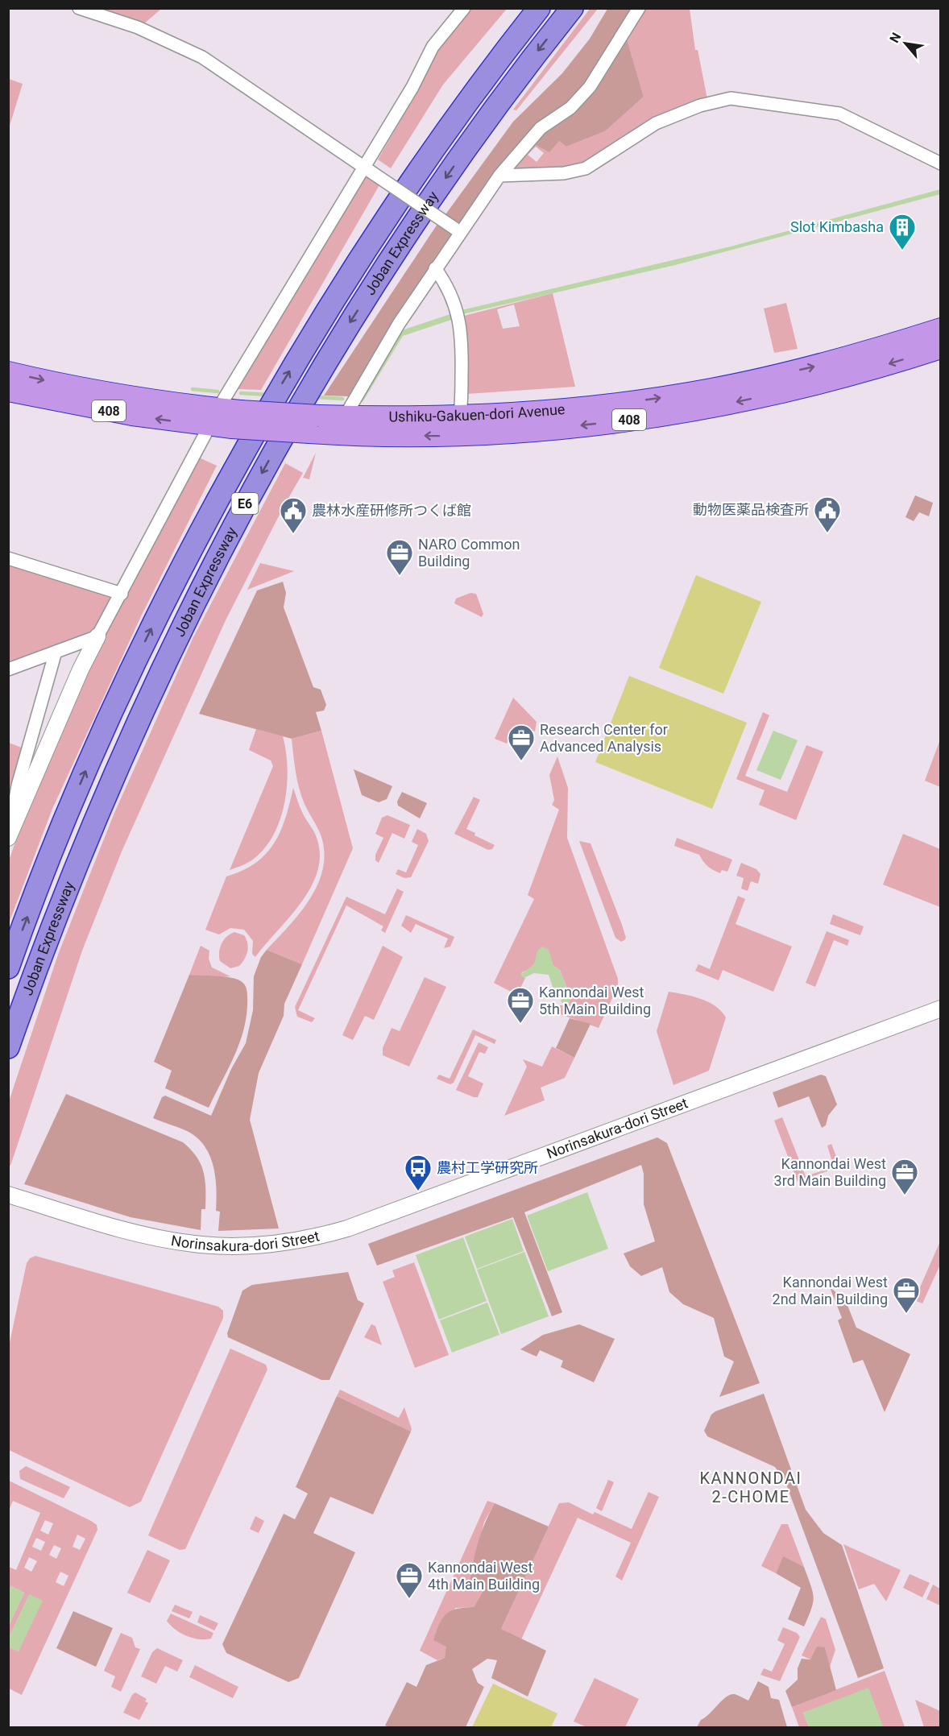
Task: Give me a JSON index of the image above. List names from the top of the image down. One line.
{"streets":{"highway":["Joban Expressway","408","Ushiku-Gakuen-dori Avenue","E6"],"street":["Norinsakura-dori Street"]},"districts":["KANNONDAI 2-CHOME"],"places":{"building":["Slot Kimbasha"],"public building":["動物医薬品検査所","農林水産研修所つくば館"],"office":["NARO Common Building","Research Center for Advanced Analysis","Kannondai West 5th Main Building","Kannondai West 3rd Main Building","Kannondai West 2nd Main Building","Kannondai West 4th Main Building"],"bus stop":["農村工学研究所"]},"north":"top left"}
